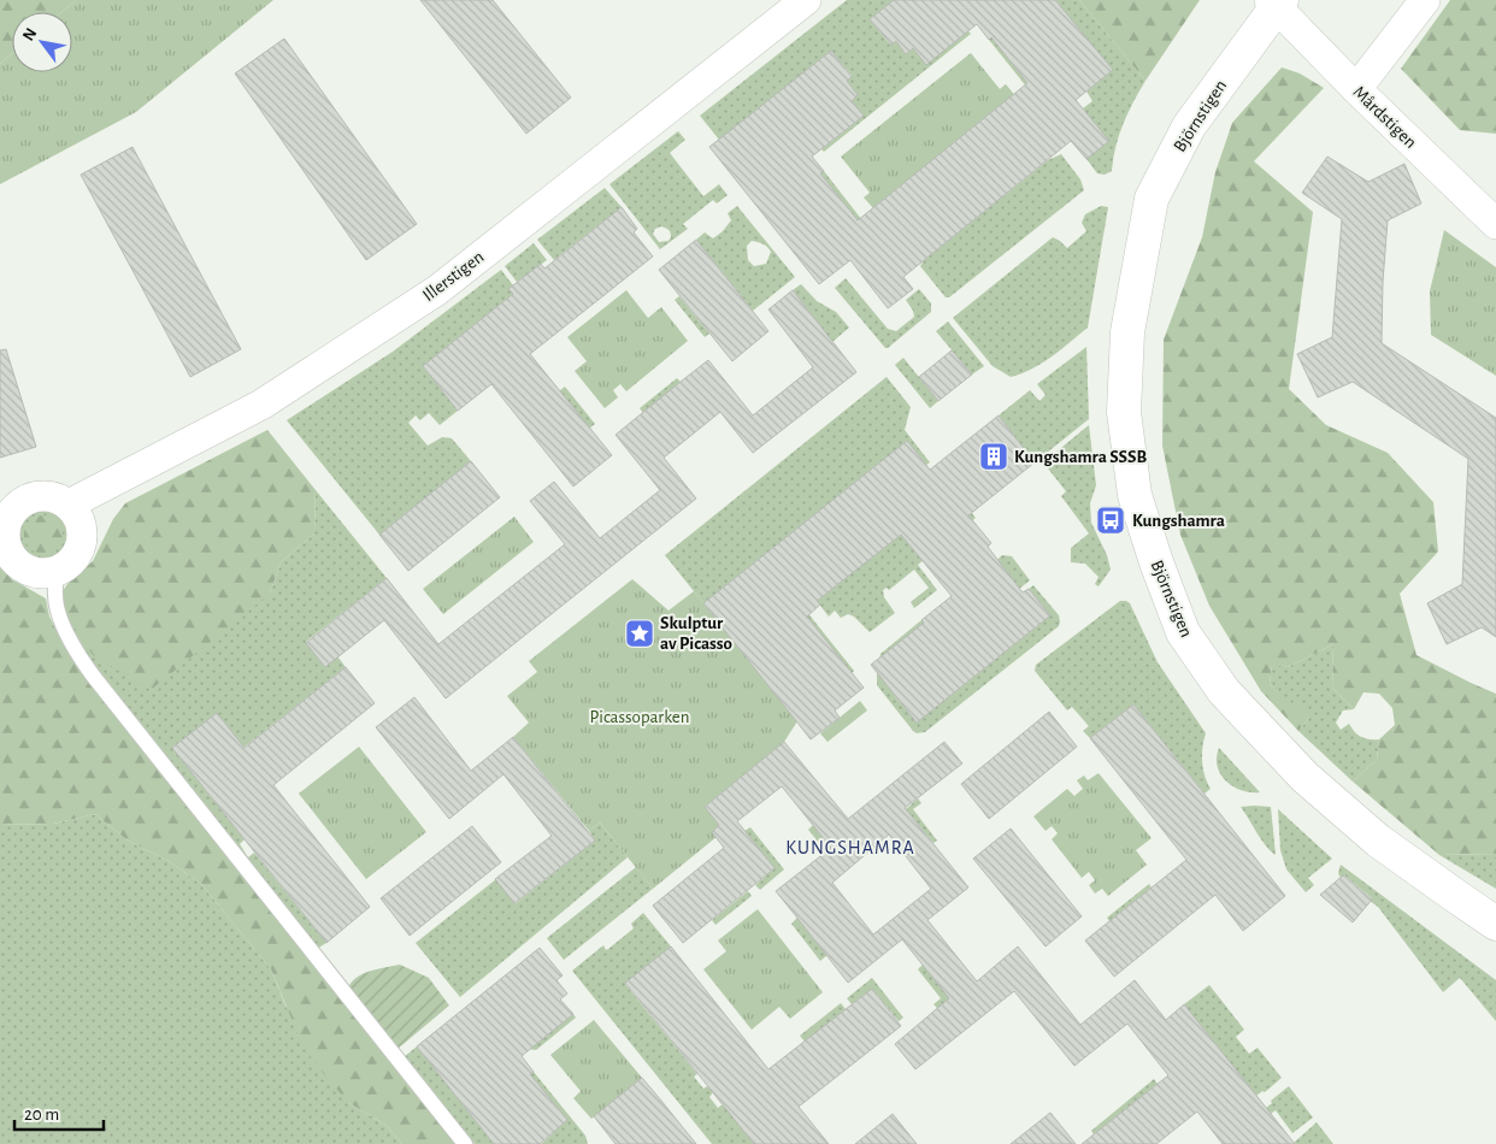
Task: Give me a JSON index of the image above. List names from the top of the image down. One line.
{"streets":{"street":["Björnstigen","Mårdstigen","Illerstigen"]},"crossings":[["Björnstigen","Mårdstigen"]],"districts":["KUNGSHAMRA"],"parks":["Picassoparken"],"places":{"building":["Kungshamra SSSB"],"bus stop":["Kungshamra"],"place":["Skulptur av Picasso"]},"scale_bar":"20 m","north":"top left"}
